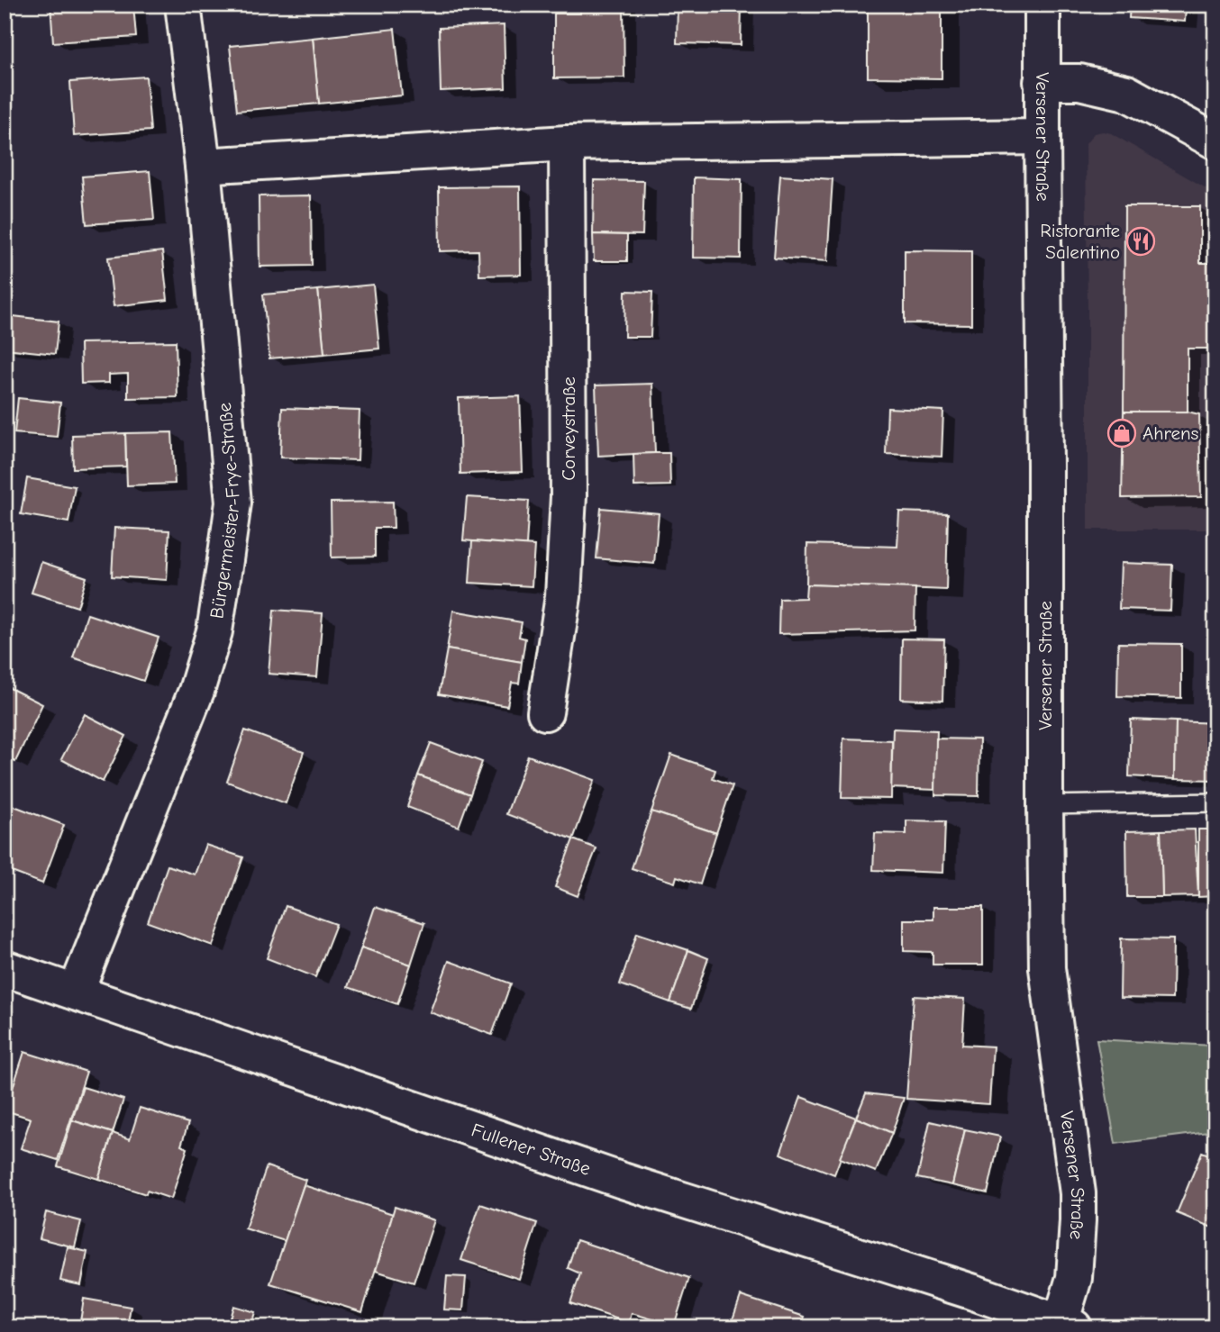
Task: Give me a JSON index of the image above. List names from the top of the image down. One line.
{"streets":{"street":["Versener Straße","Corveystraße","Bürgermeister-Frye-Straße","Fullener Straße"]},"crossings":[["Versener Straße","Fullener Straße"],["Bürgermeister-Frye-Straße","Fullener Straße"]],"places":{"restaurant":["Ristorante Salentino"],"shop":["Ahrens"]}}
